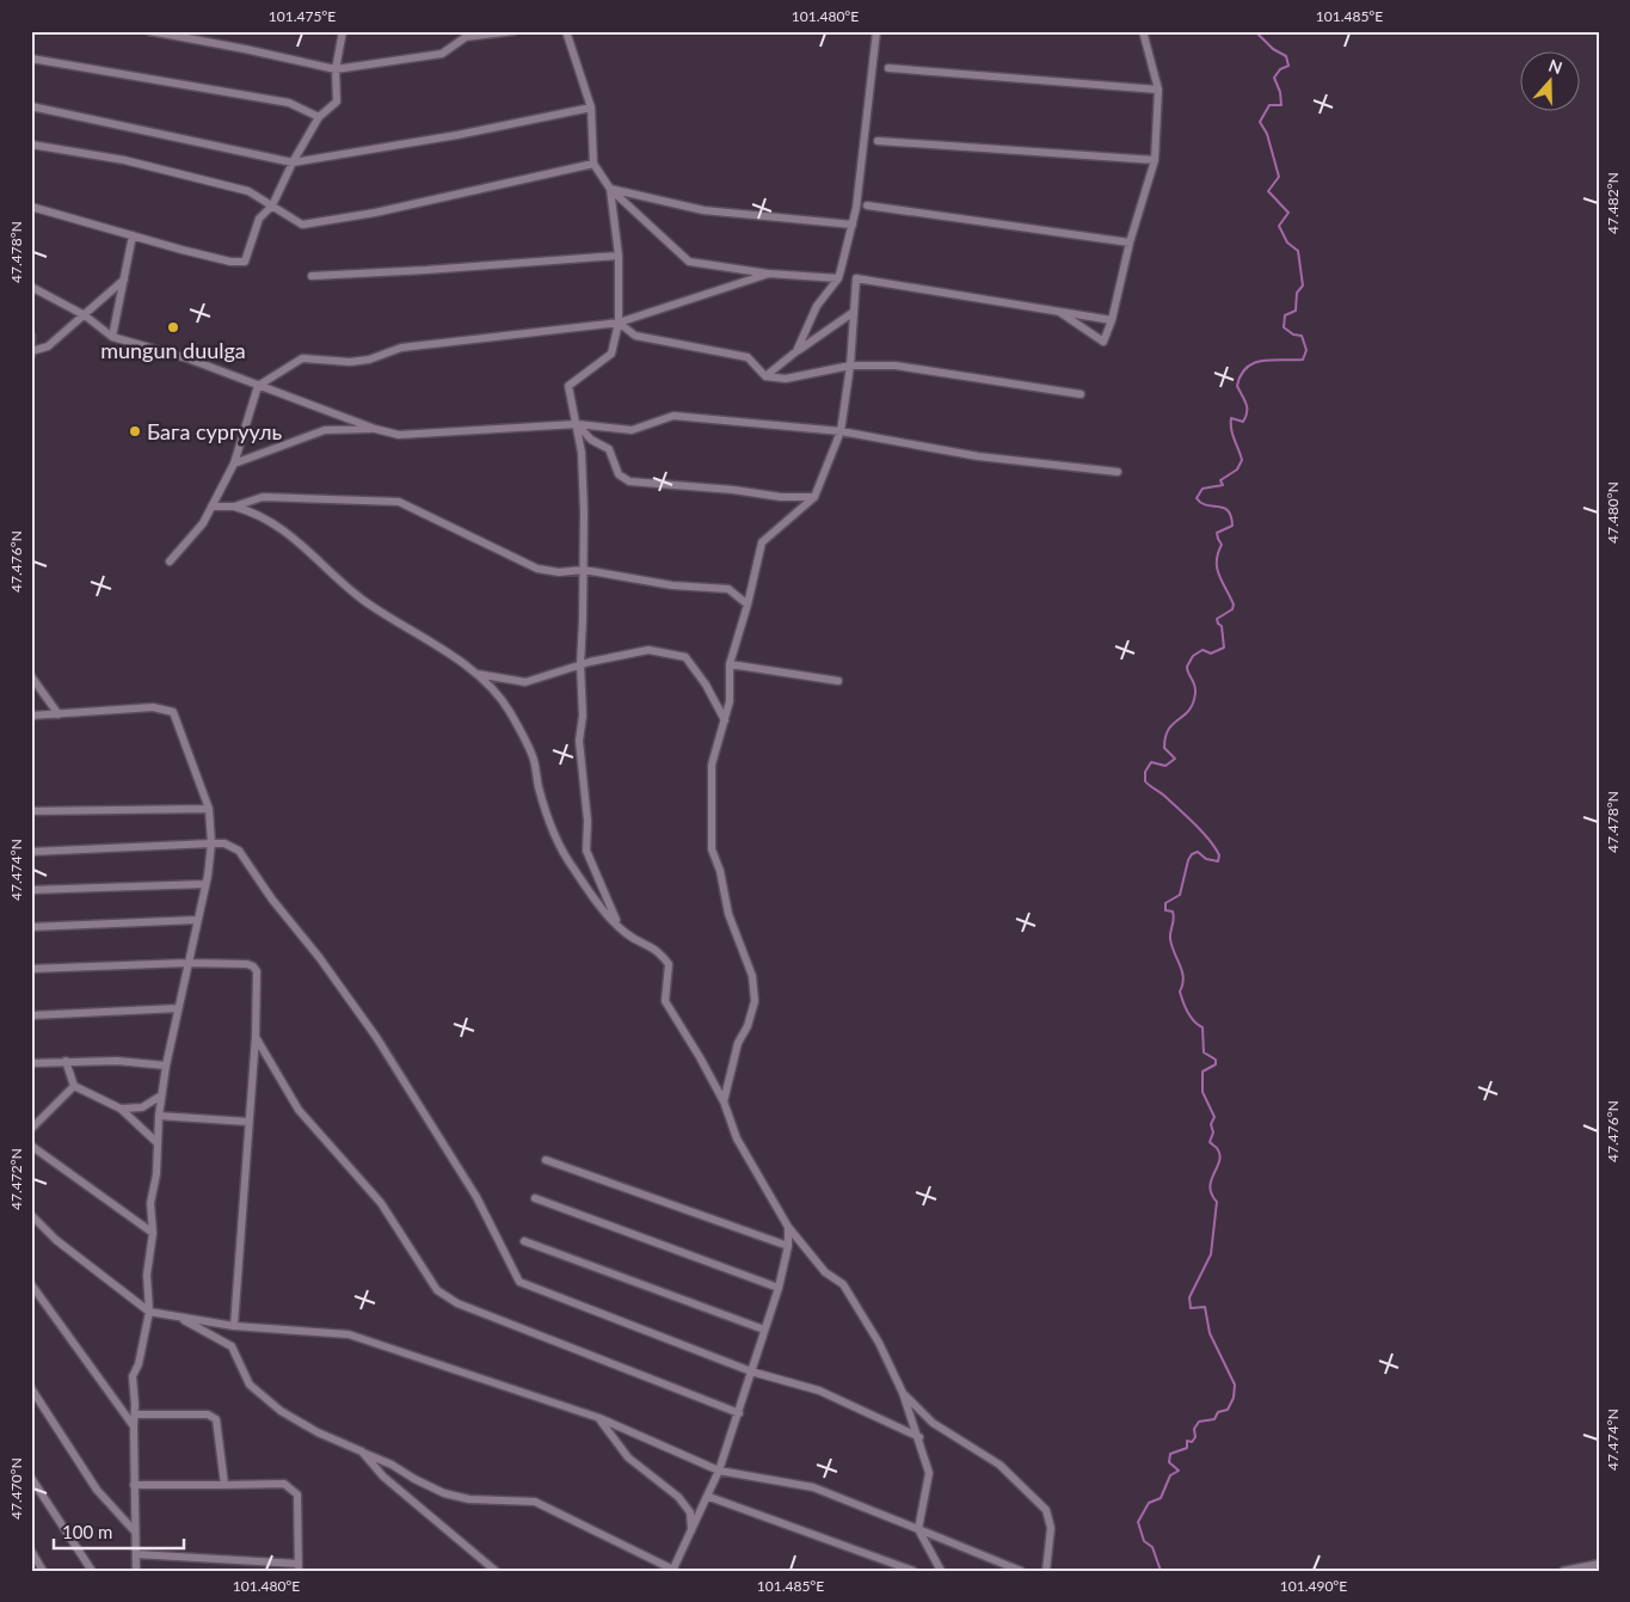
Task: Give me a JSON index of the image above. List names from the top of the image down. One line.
{"places":["mungun duulga","Бага сургууль"],"scale_bar":"100 m","north":"top","coordinates":["101.475°E","101.480°E","101.485°E","47.482°N","47.478°N","47.480°N","47.476°N","47.474°N","47.472°N","47.470°N","101.490°E"]}
